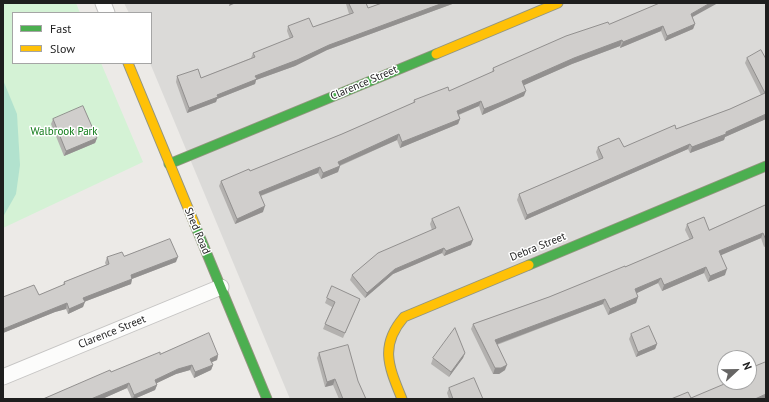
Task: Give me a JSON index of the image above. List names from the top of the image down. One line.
{"streets":{"street":["Clarence Street","Shed Road","Debra Street"]},"crossings":[["Clarence Street","Shed Road"]],"parks":["Walbrook Park"],"legend":["Fast","Slow"],"north":"right"}
